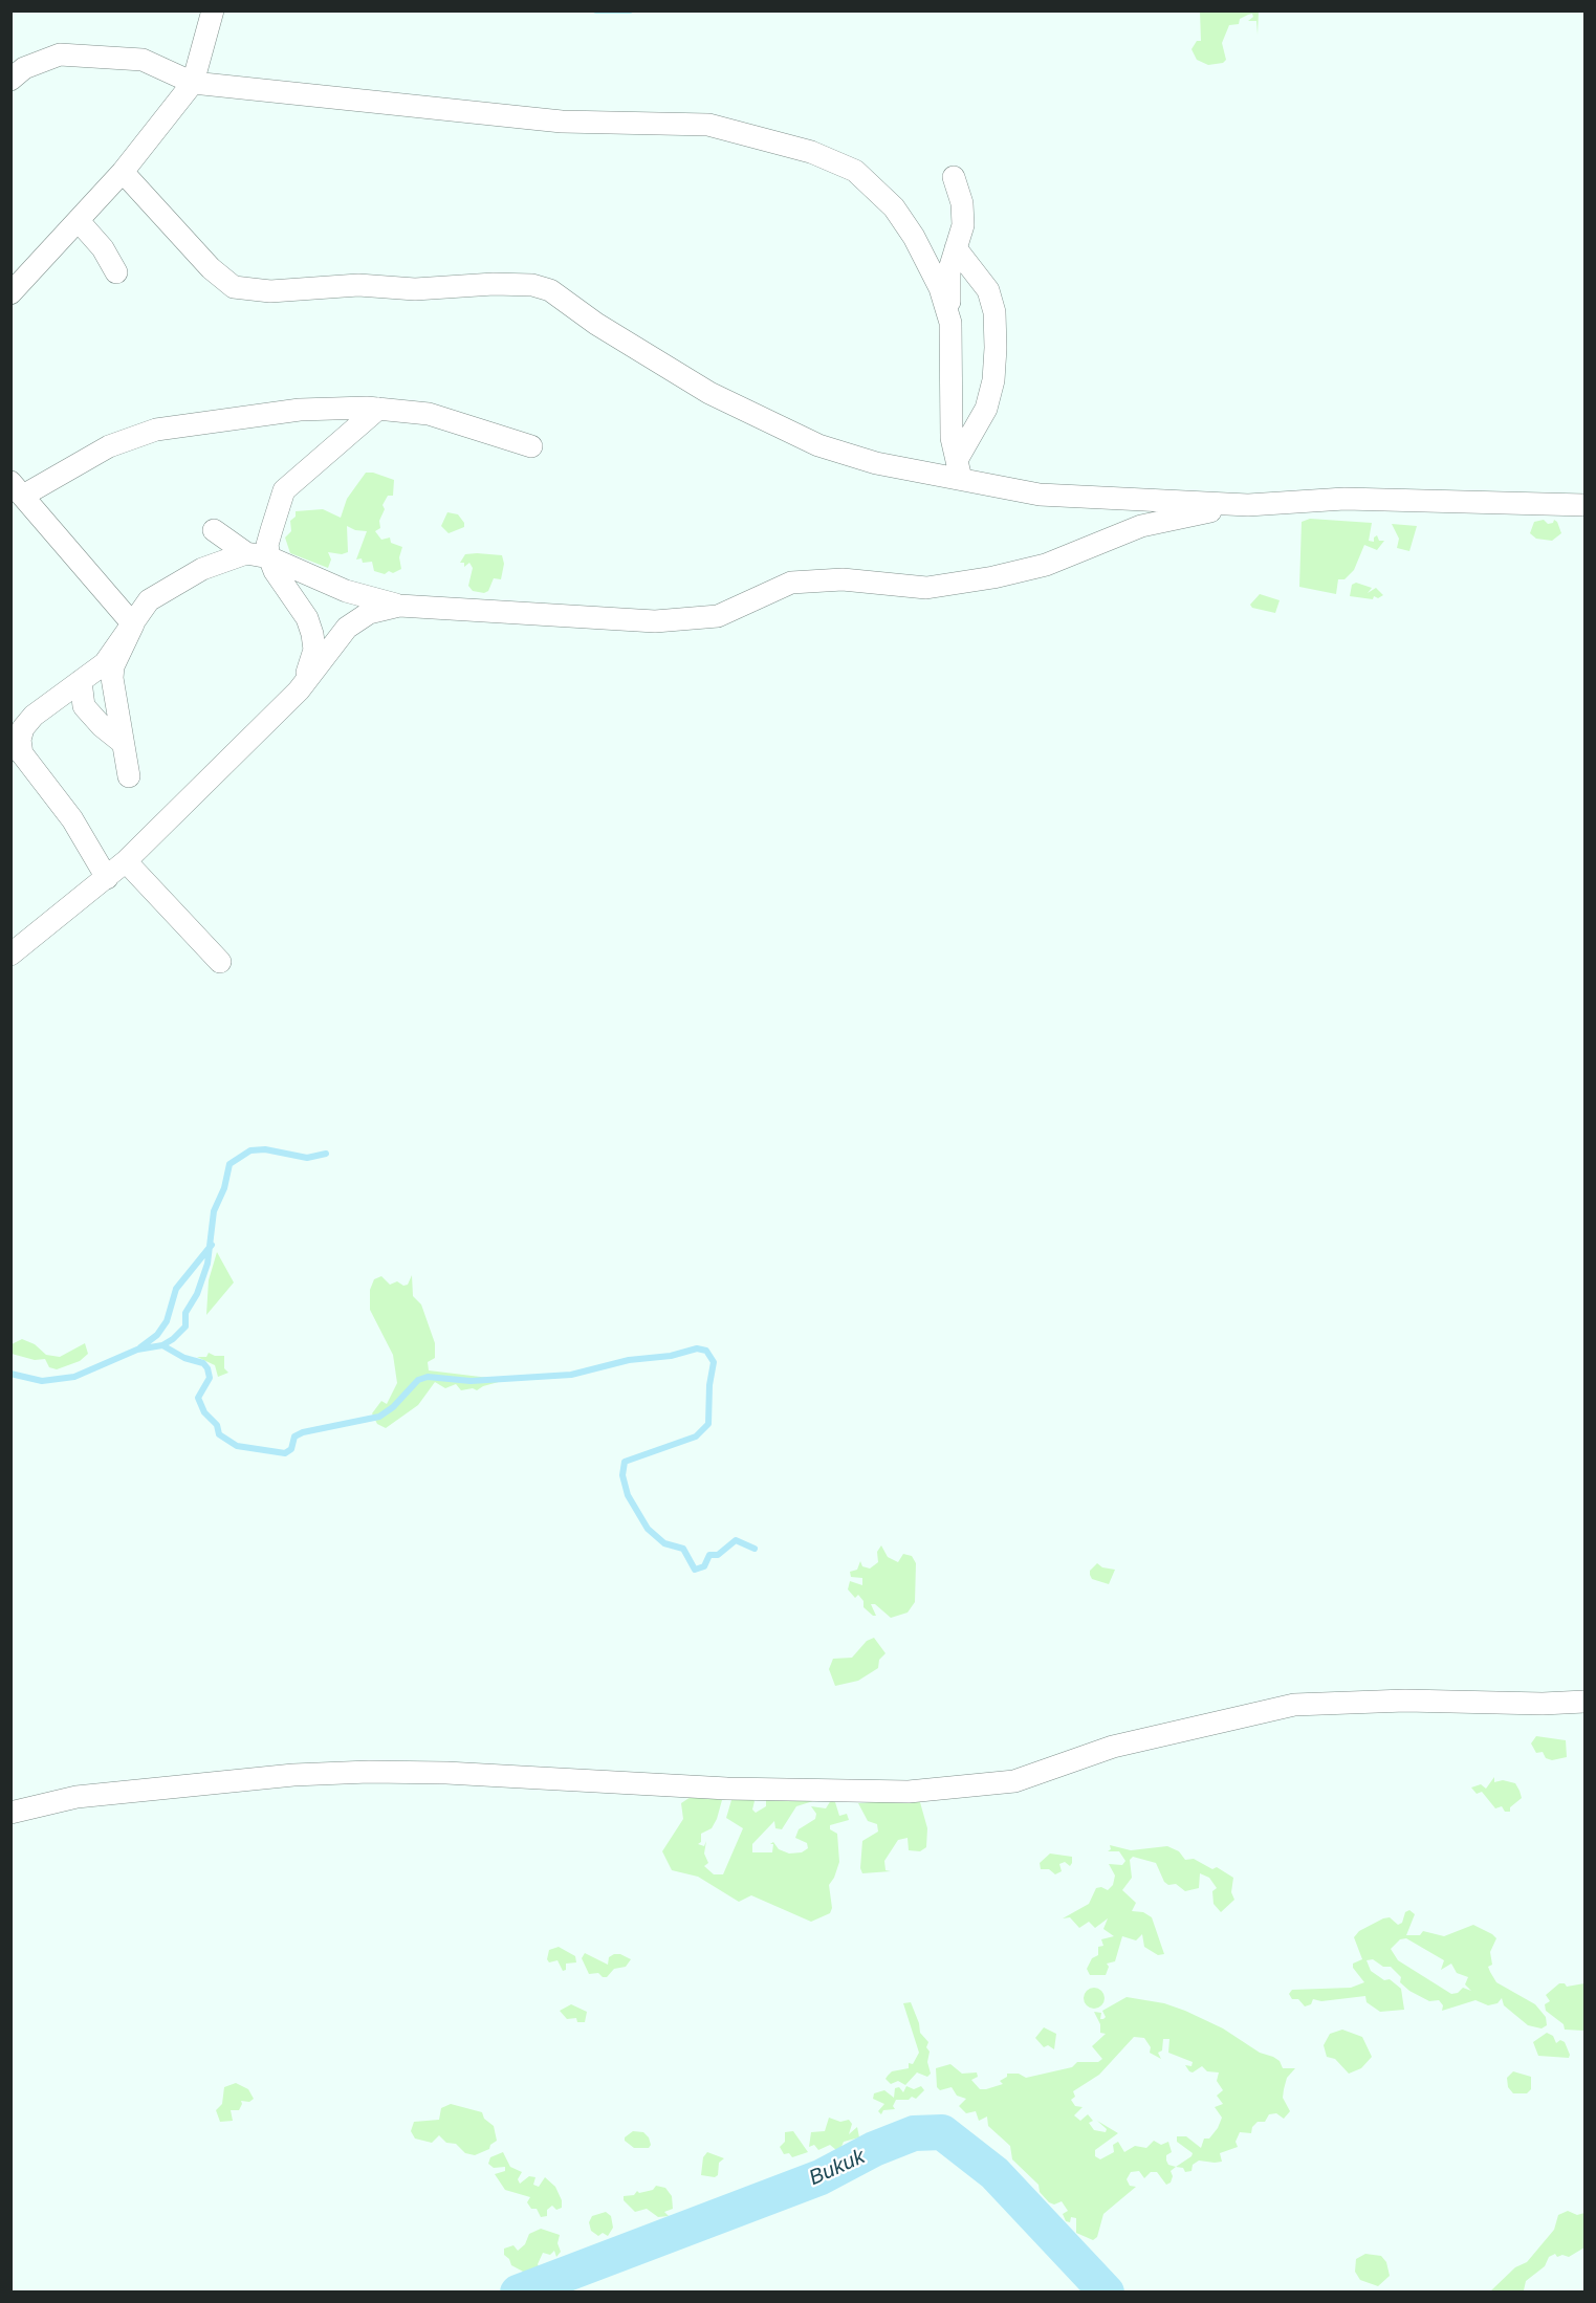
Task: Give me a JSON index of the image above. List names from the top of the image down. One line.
{"water":["Bukuk"]}
